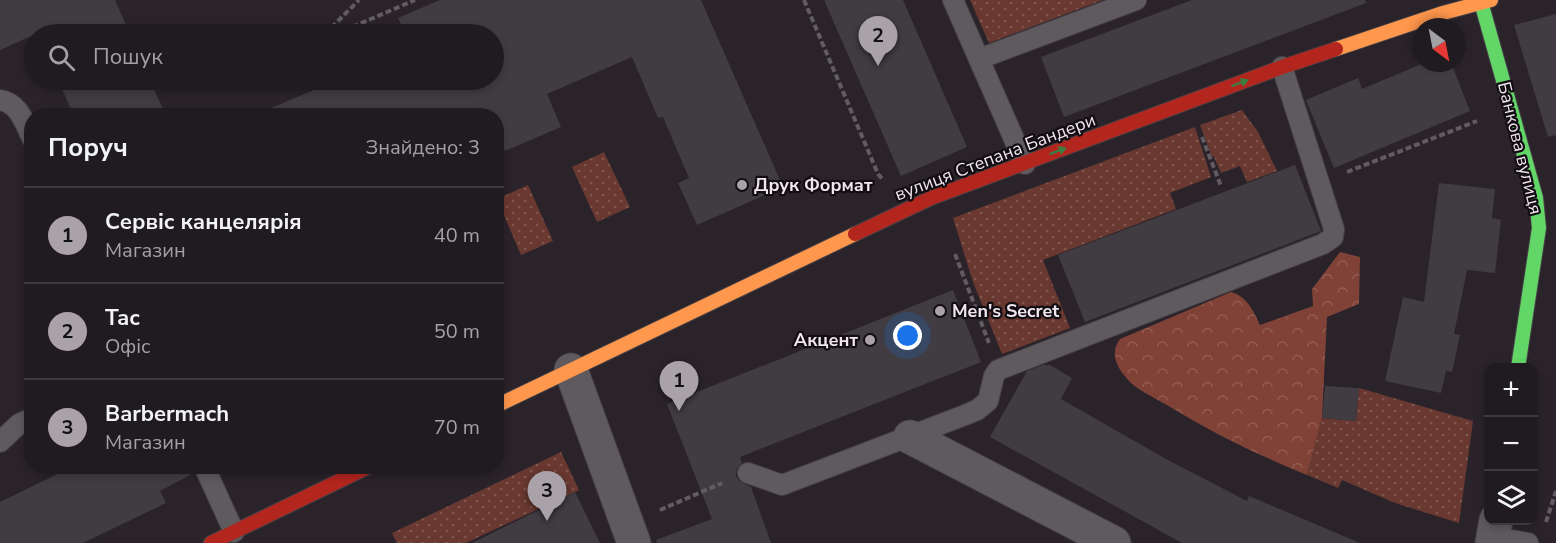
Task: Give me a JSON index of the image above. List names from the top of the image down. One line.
{"streets":{"street":["Банкова вулиця","вулиця Степана Бандери"]},"crossings":[["Банкова вулиця","вулиця Степана Бандери"]],"places":["Друк Формат","Men's Secret","Акцент"],"north":"bottom right","page":{"pins":["2","1","3"],"search":"Пошук","heading":["Поруч","Знайдено: 3"],"list":[{"mark":"1","name":"Сервіс канцелярія","note":"Магазин","value":"40 m"},{"mark":"2","name":"Тас","note":"Офіс","value":"50 m"},{"mark":"3","name":"Barbermach","note":"Магазин","value":"70 m"}],"map_buttons":["+","−"]}}
